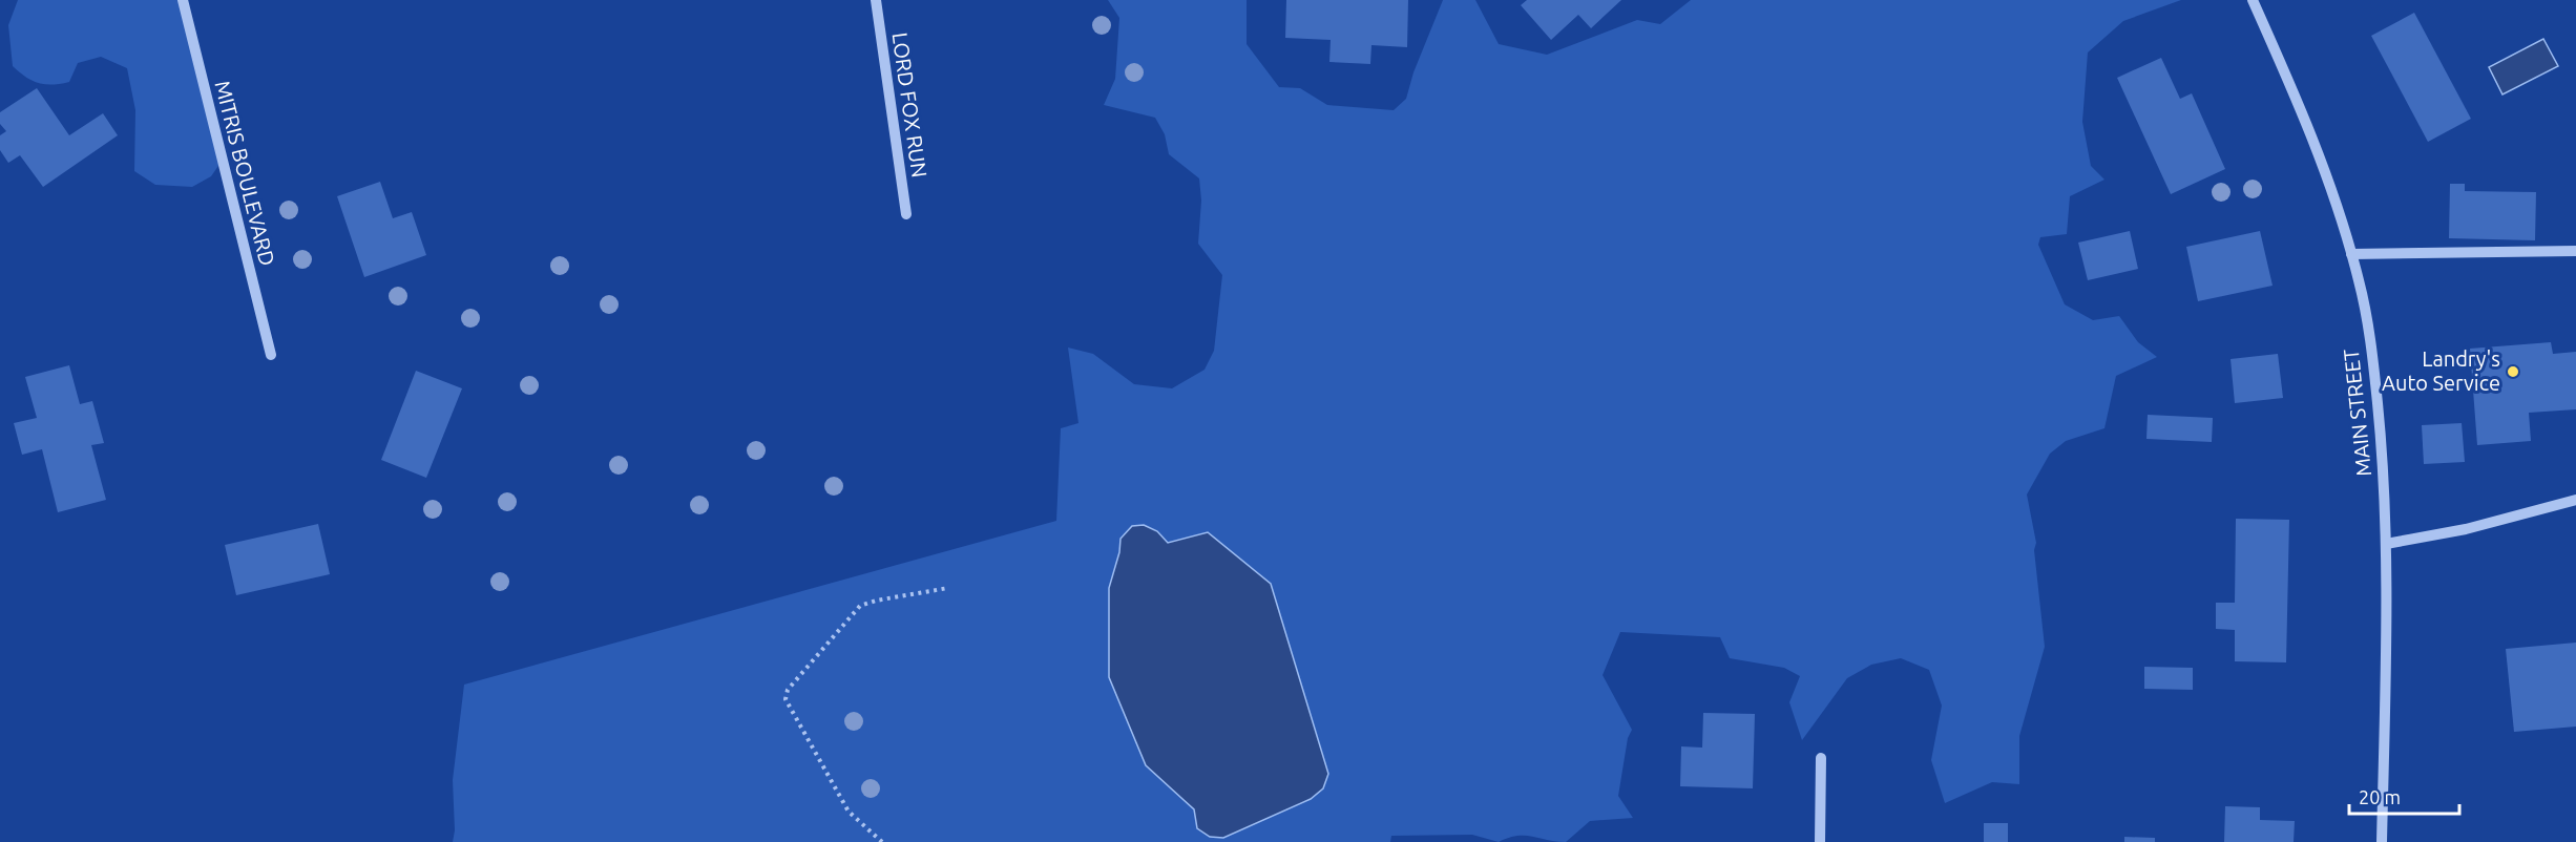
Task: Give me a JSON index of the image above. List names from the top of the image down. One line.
{"streets":{"street":["LORD FOX RUN","MITRIS BOULEVARD","MAIN STREET"]},"places":["Landry's Auto Service"],"scale_bar":"20 m"}
